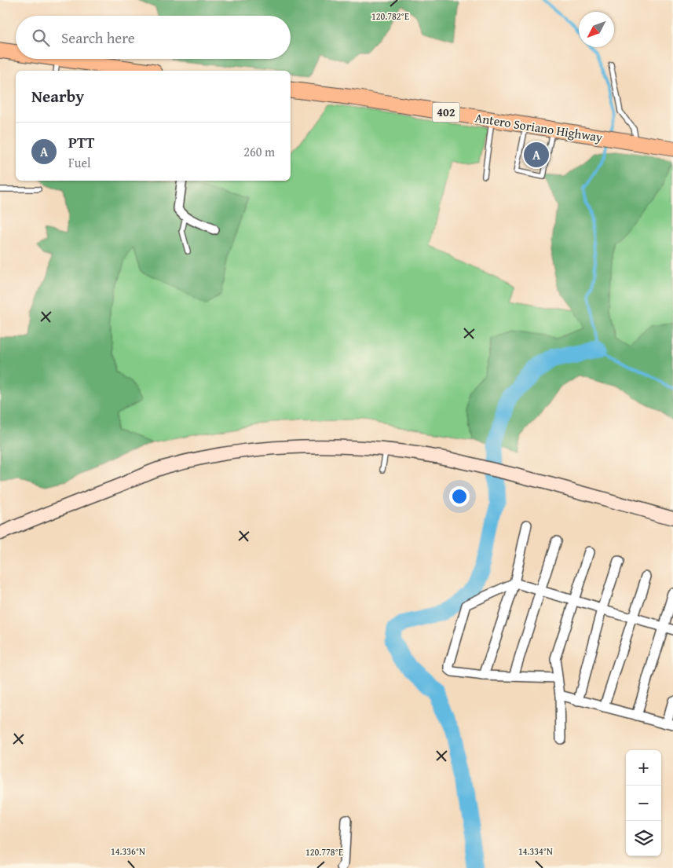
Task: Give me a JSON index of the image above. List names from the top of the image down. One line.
{"streets":{"main road":["402","Antero Soriano Highway"]},"north":"bottom left","page":{"search":"Search here","heading":"Nearby","list":[{"mark":"A","name":"PTT","note":"Fuel","value":"260 m"}],"pins":"A","map_buttons":["+","−"]},"coordinates":["120.782°E","14.336°N","14.334°N","120.778°E"]}
